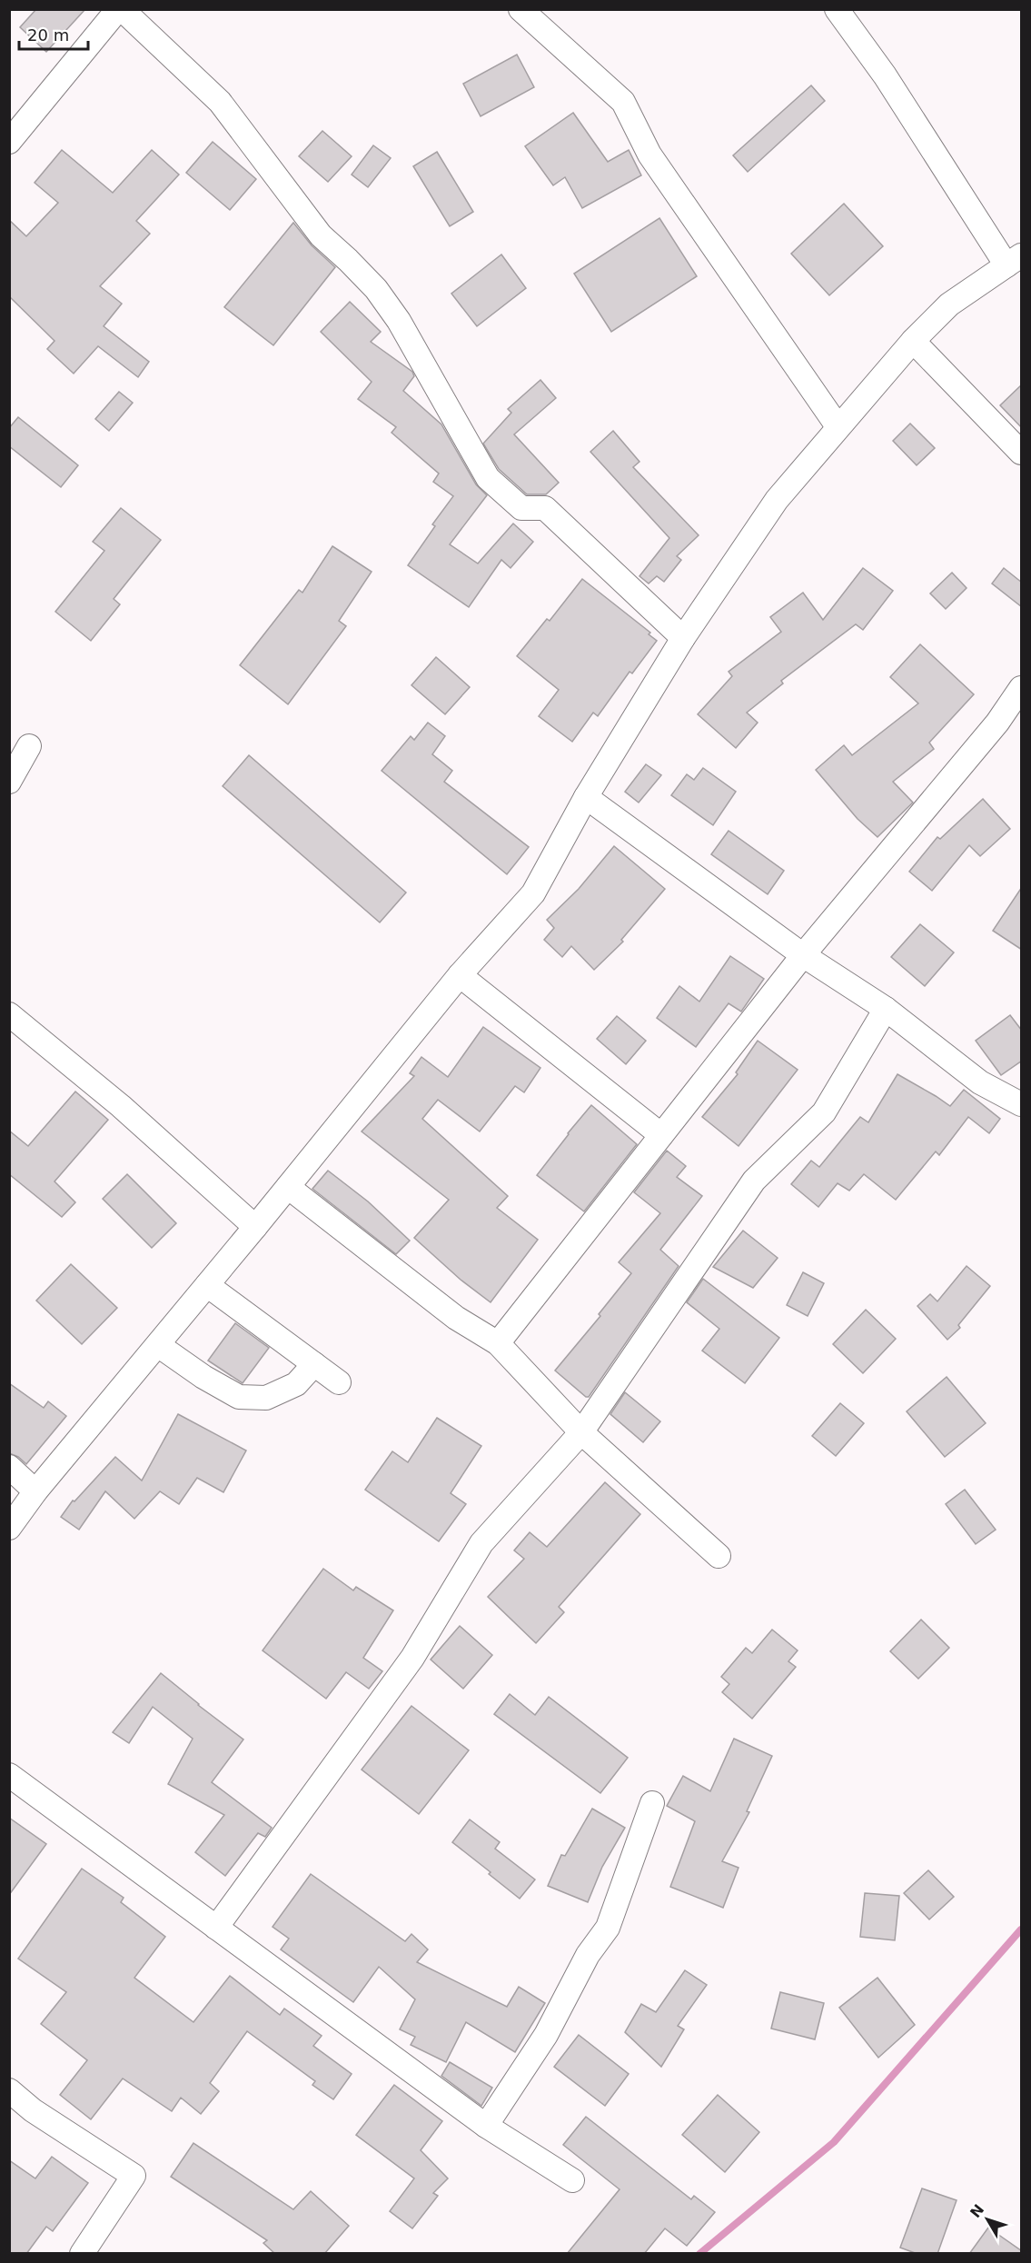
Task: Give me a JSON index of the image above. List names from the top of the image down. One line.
{"scale_bar":"20 m","north":"top left"}
